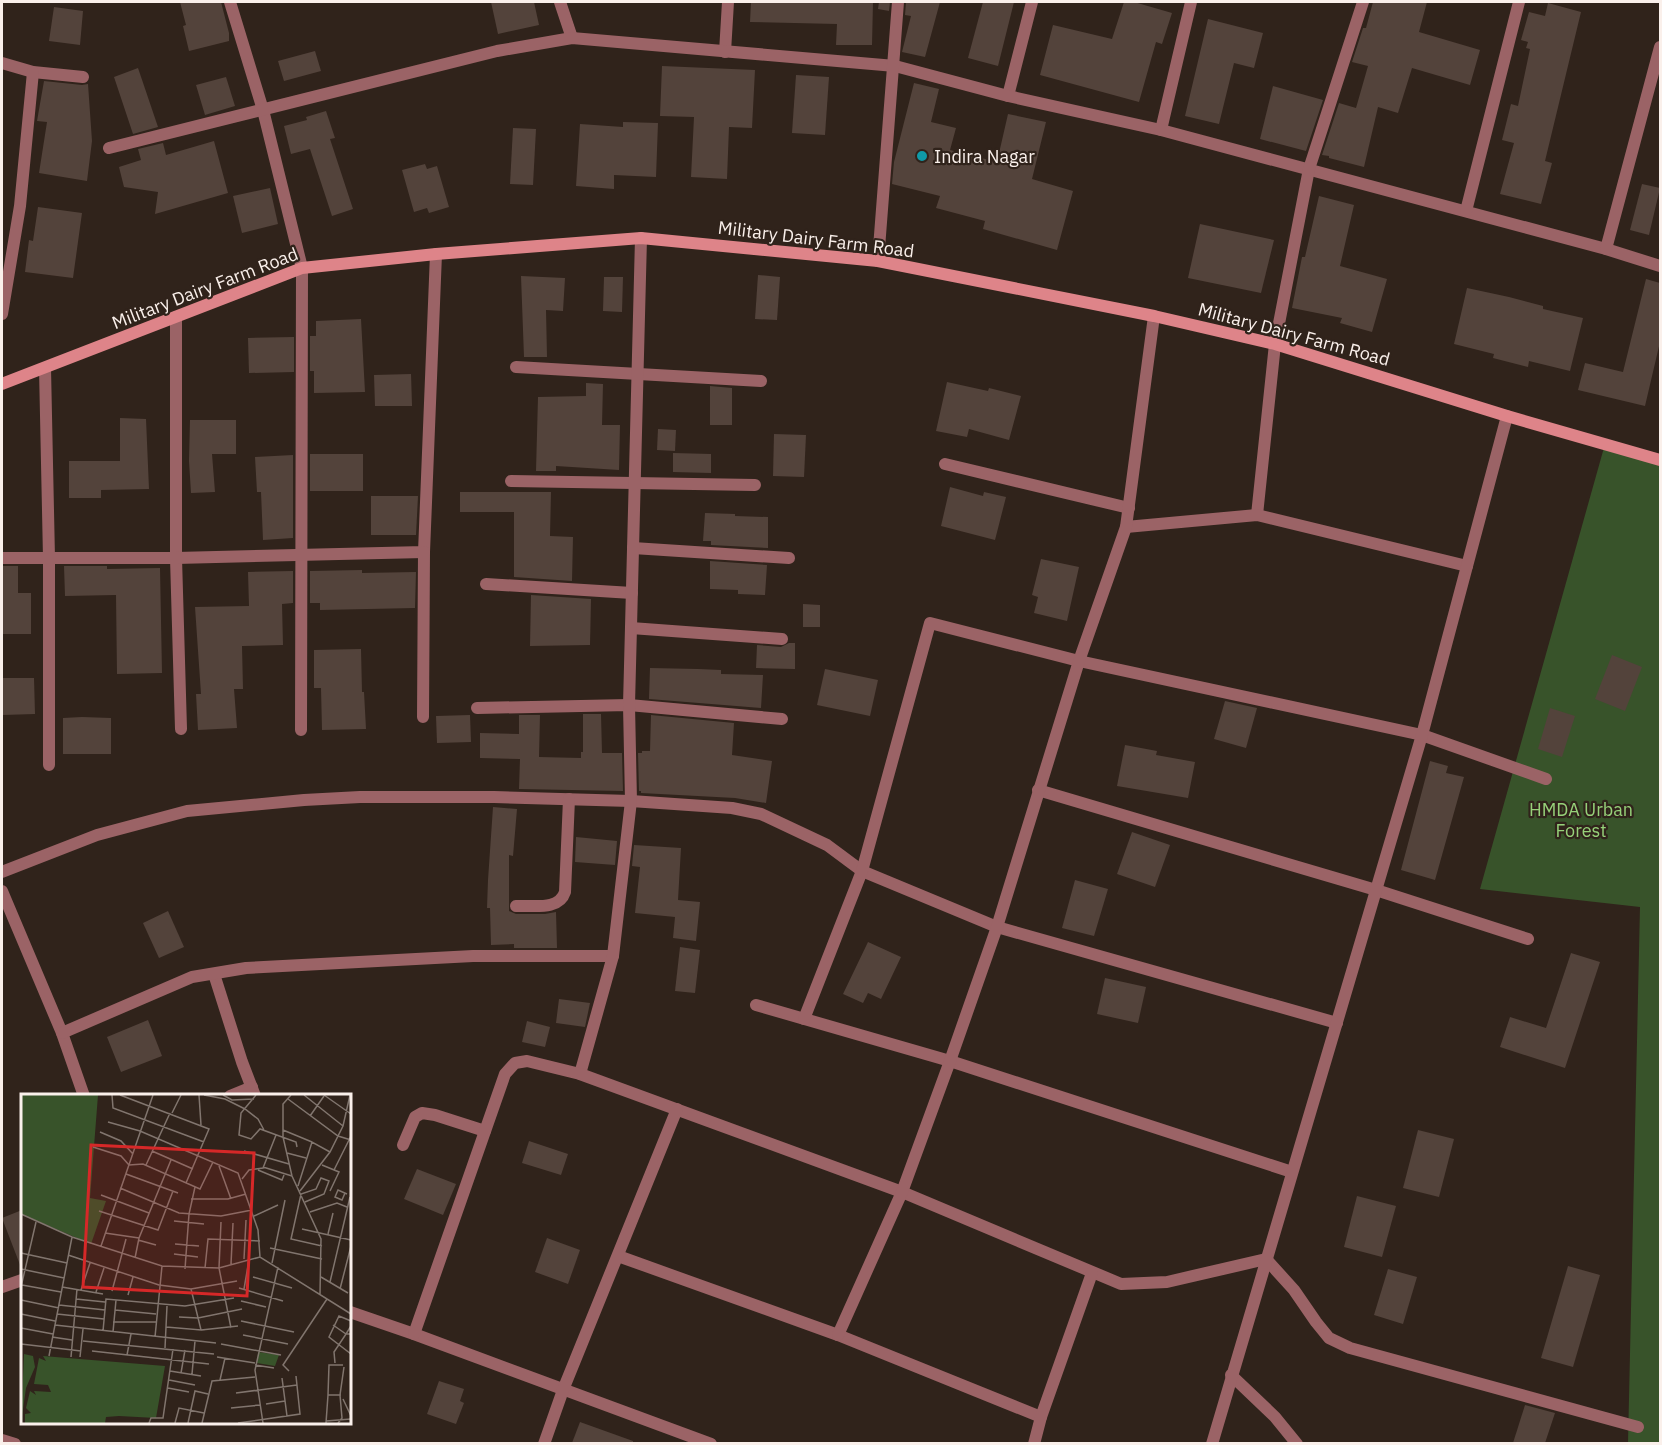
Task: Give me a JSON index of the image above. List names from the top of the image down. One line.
{"streets":{"main road":["Military Dairy Farm Road"]},"parks":["HMDA Urban Forest"],"places":["Indira Nagar"]}
